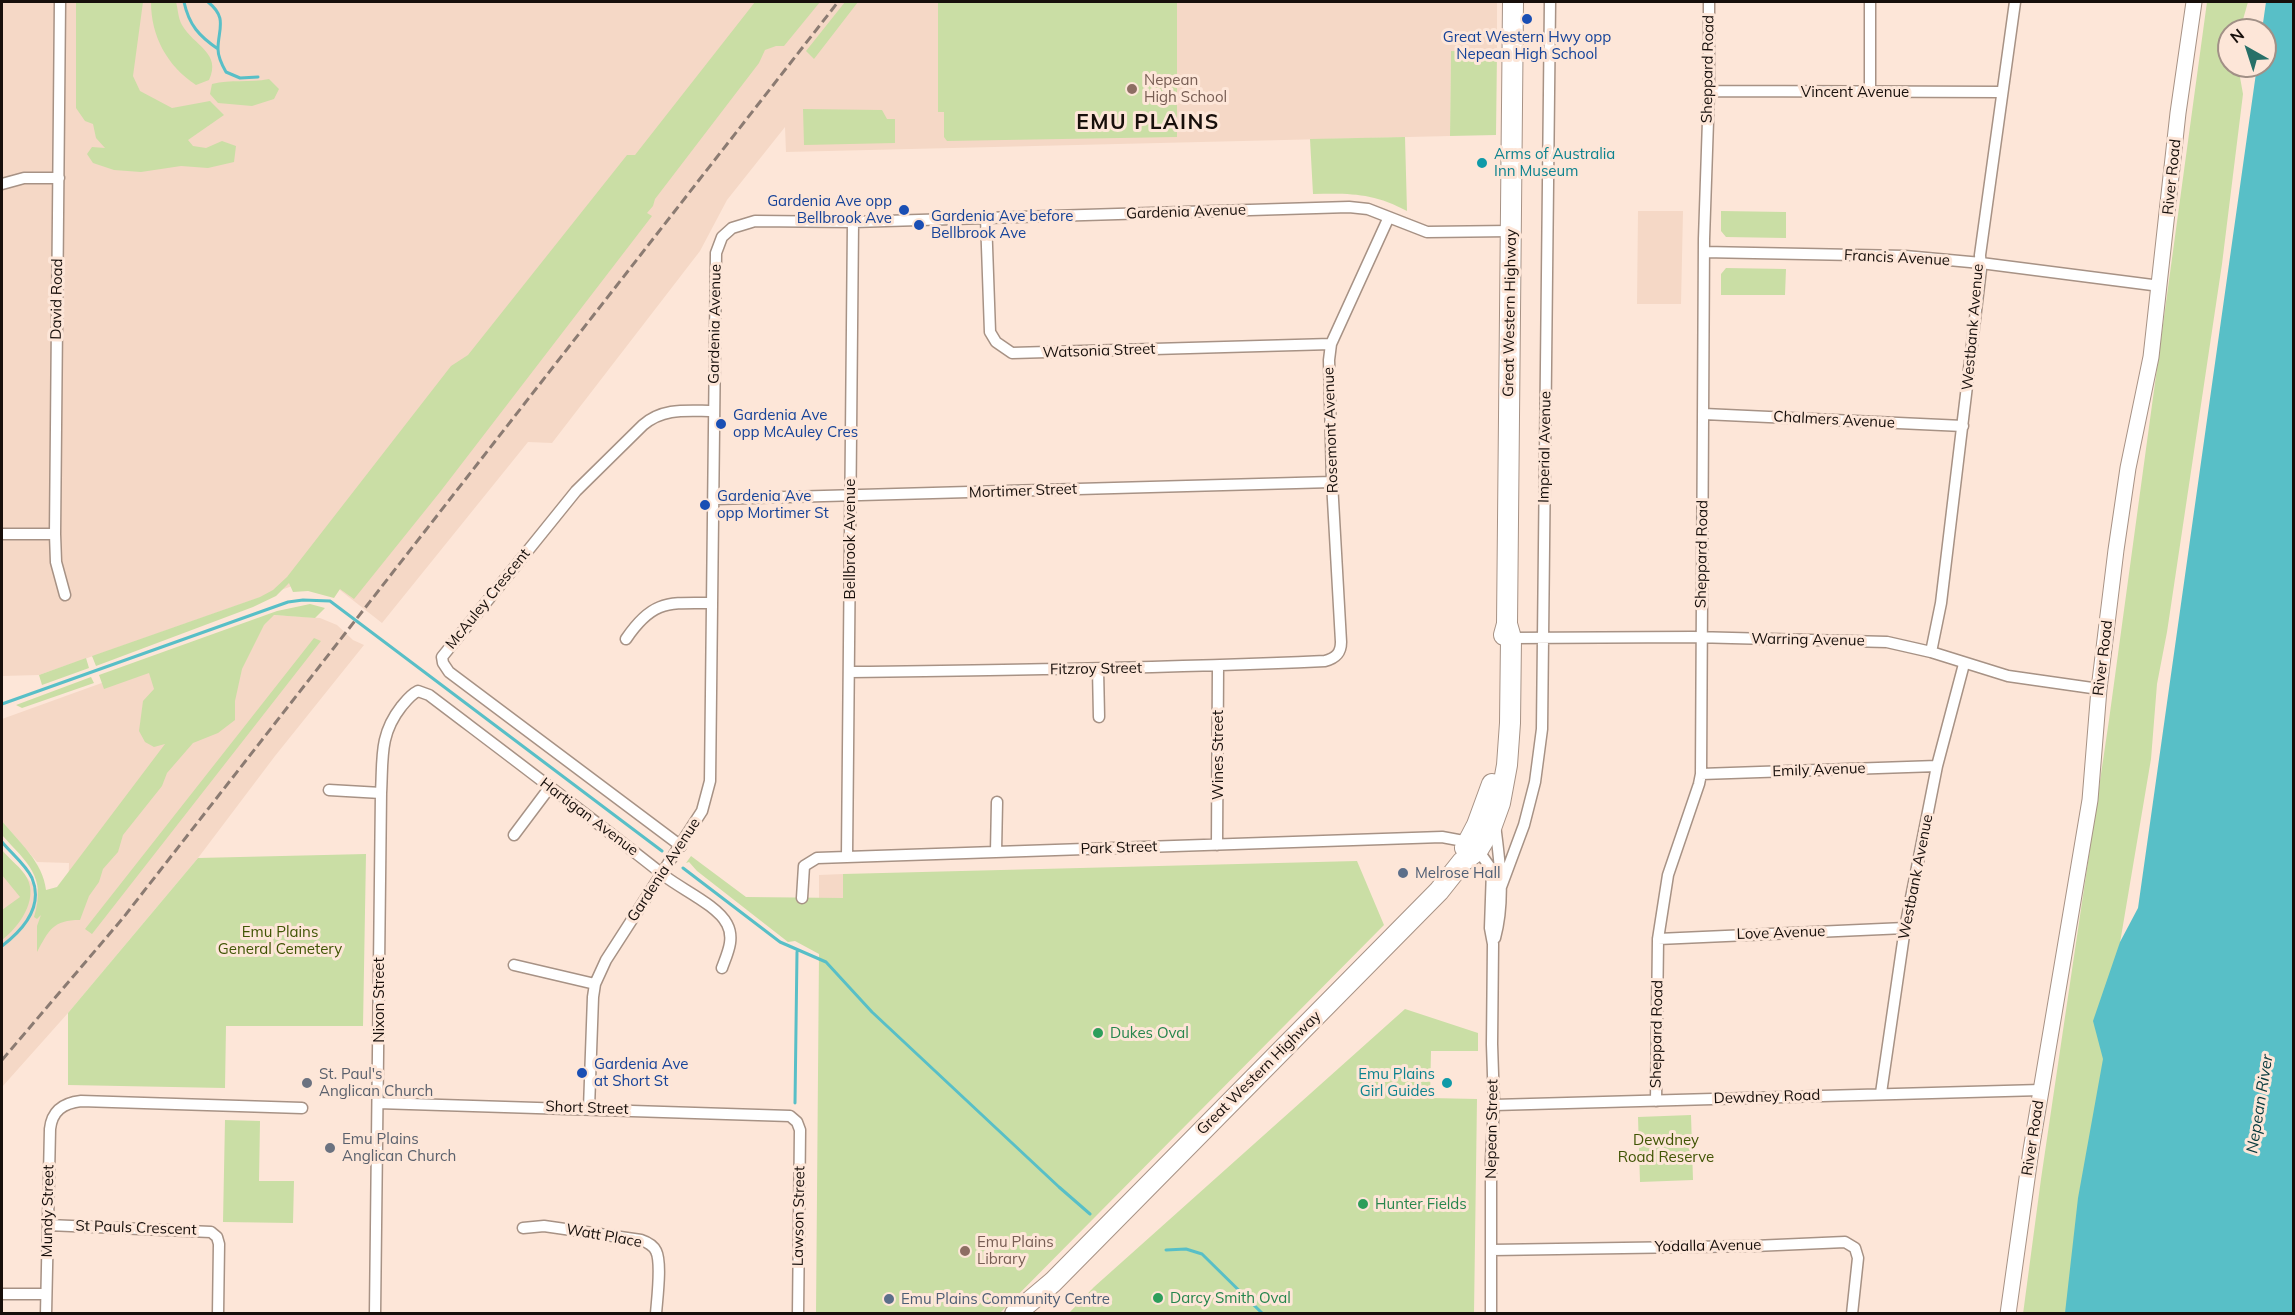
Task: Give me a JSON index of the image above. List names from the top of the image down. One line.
{"streets":{"highway":["Great Western Highway"],"street":["Sheppard Road","Vincent Avenue","River Road","Gardenia Avenue","Francis Avenue","David Road","Westbank Avenue","Watsonia Street","Chalmers Avenue","Rosemont Avenue","Imperial Avenue","Mortimer Street","Bellbrook Avenue","McAuley Crescent","Warring Avenue","Fitzroy Street","Wines Street","Emily Avenue","Hartigan Avenue","Park Street","Love Avenue","Nixon Street","Dewdney Road","Short Street","Nepean Street","Mundy Street","Lawson Street","St Pauls Crescent","Watt Place","Yodalla Avenue"]},"crossings":[["Sheppard Road","Vincent Avenue"],["Sheppard Road","Francis Avenue"],["Sheppard Road","Chalmers Avenue"],["Sheppard Road","Warring Avenue"],["Sheppard Road","Emily Avenue"],["Sheppard Road","Love Avenue"],["Sheppard Road","Dewdney Road"],["Vincent Avenue","Westbank Avenue"],["River Road","Francis Avenue"],["River Road","Warring Avenue"],["River Road","Dewdney Road"],["Gardenia Avenue","Great Western Highway"],["Gardenia Avenue","Watsonia Street"],["Gardenia Avenue","Rosemont Avenue"],["Gardenia Avenue","Mortimer Street"],["Gardenia Avenue","Bellbrook Avenue"],["Gardenia Avenue","McAuley Crescent"],["Gardenia Avenue","Hartigan Avenue"],["Gardenia Avenue","Short Street"],["Francis Avenue","Westbank Avenue"],["Great Western Highway","Warring Avenue"],["Great Western Highway","Park Street"],["Great Western Highway","Nepean Street"],["Westbank Avenue","Chalmers Avenue"],["Westbank Avenue","Warring Avenue"],["Westbank Avenue","Emily Avenue"],["Westbank Avenue","Love Avenue"],["Westbank Avenue","Dewdney Road"],["Watsonia Street","Rosemont Avenue"],["Rosemont Avenue","Mortimer Street"],["Rosemont Avenue","Fitzroy Street"],["Imperial Avenue","Warring Avenue"],["Imperial Avenue","Nepean Street"],["Mortimer Street","Bellbrook Avenue"],["Bellbrook Avenue","Fitzroy Street"],["Bellbrook Avenue","Park Street"],["Fitzroy Street","Wines Street"],["Wines Street","Park Street"],["Hartigan Avenue","Nixon Street"],["Park Street","Nepean Street"],["Nixon Street","Short Street"],["Dewdney Road","Nepean Street"],["Short Street","Lawson Street"],["Nepean Street","Yodalla Avenue"],["Mundy Street","St Pauls Crescent"]],"districts":["EMU PLAINS"],"water":["Nepean River"],"parks":["Emu Plains General Cemetery","Dewdney Road Reserve"],"places":["Great Western Hwy opp Nepean High School","Nepean High School","Arms of Australia Inn Museum","Gardenia Ave opp Bellbrook Ave","Gardenia Ave before Bellbrook Ave","Gardenia Ave opp McAuley Cres","Gardenia Ave opp Mortimer St","Melrose Hall","Dukes Oval","Gardenia Ave at Short St","St. Paul's Anglican Church","Emu Plains Girl Guides","Emu Plains Anglican Church","Hunter Fields","Emu Plains Library","Darcy Smith Oval","Emu Plains Community Centre"],"north":"top left"}
